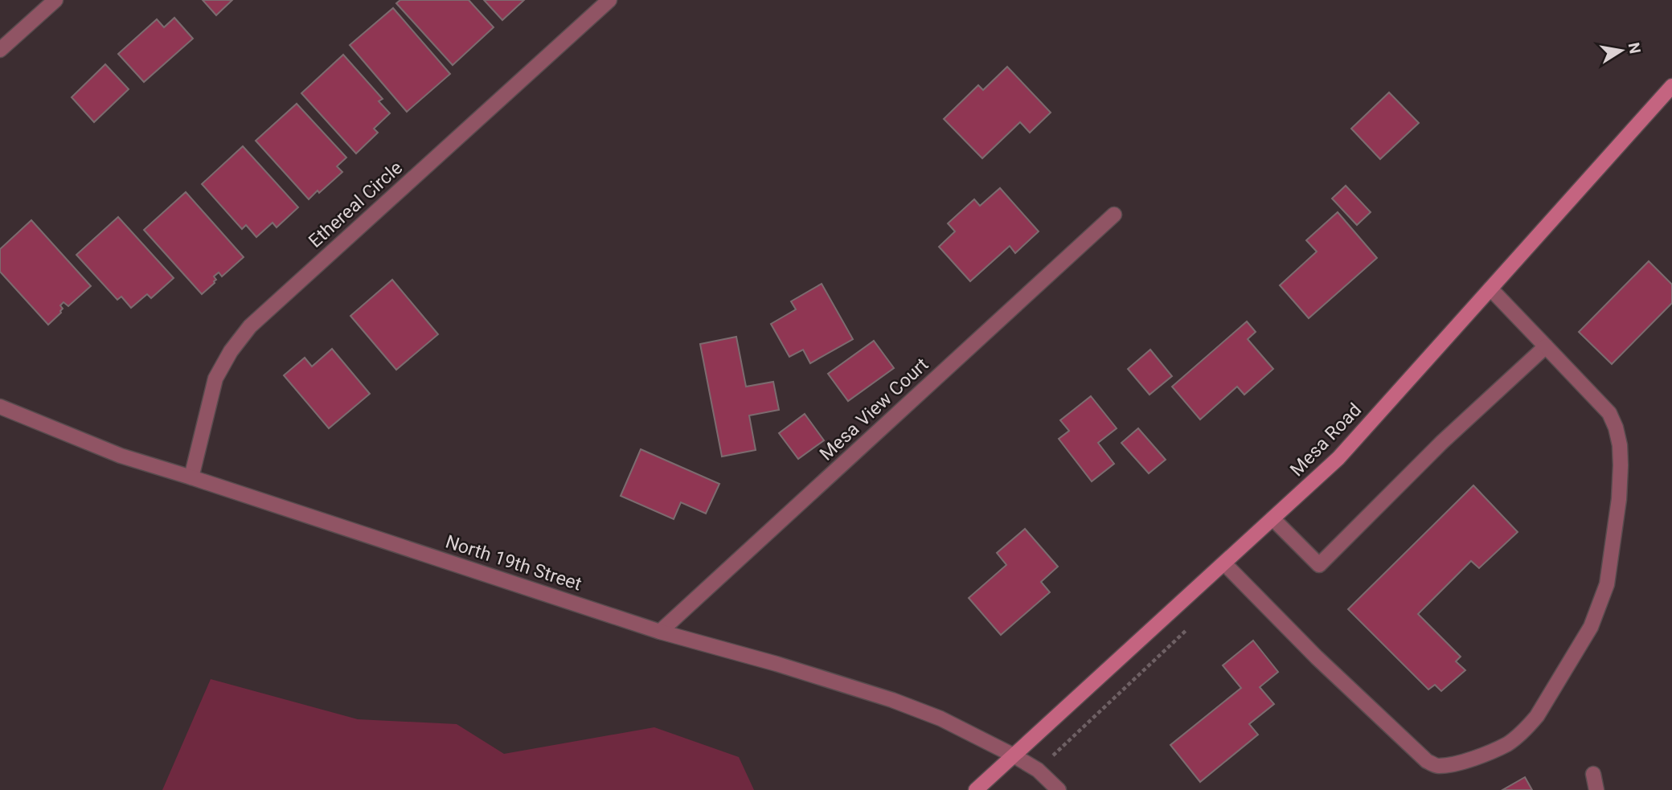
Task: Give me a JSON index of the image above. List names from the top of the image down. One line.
{"streets":{"main road":["Mesa Road"],"street":["Ethereal Circle","Mesa View Court","North 19th Street"]},"crossings":[["Ethereal Circle","North 19th Street"],["Mesa View Court","North 19th Street"],["Mesa Road","North 19th Street"]],"north":"right"}
